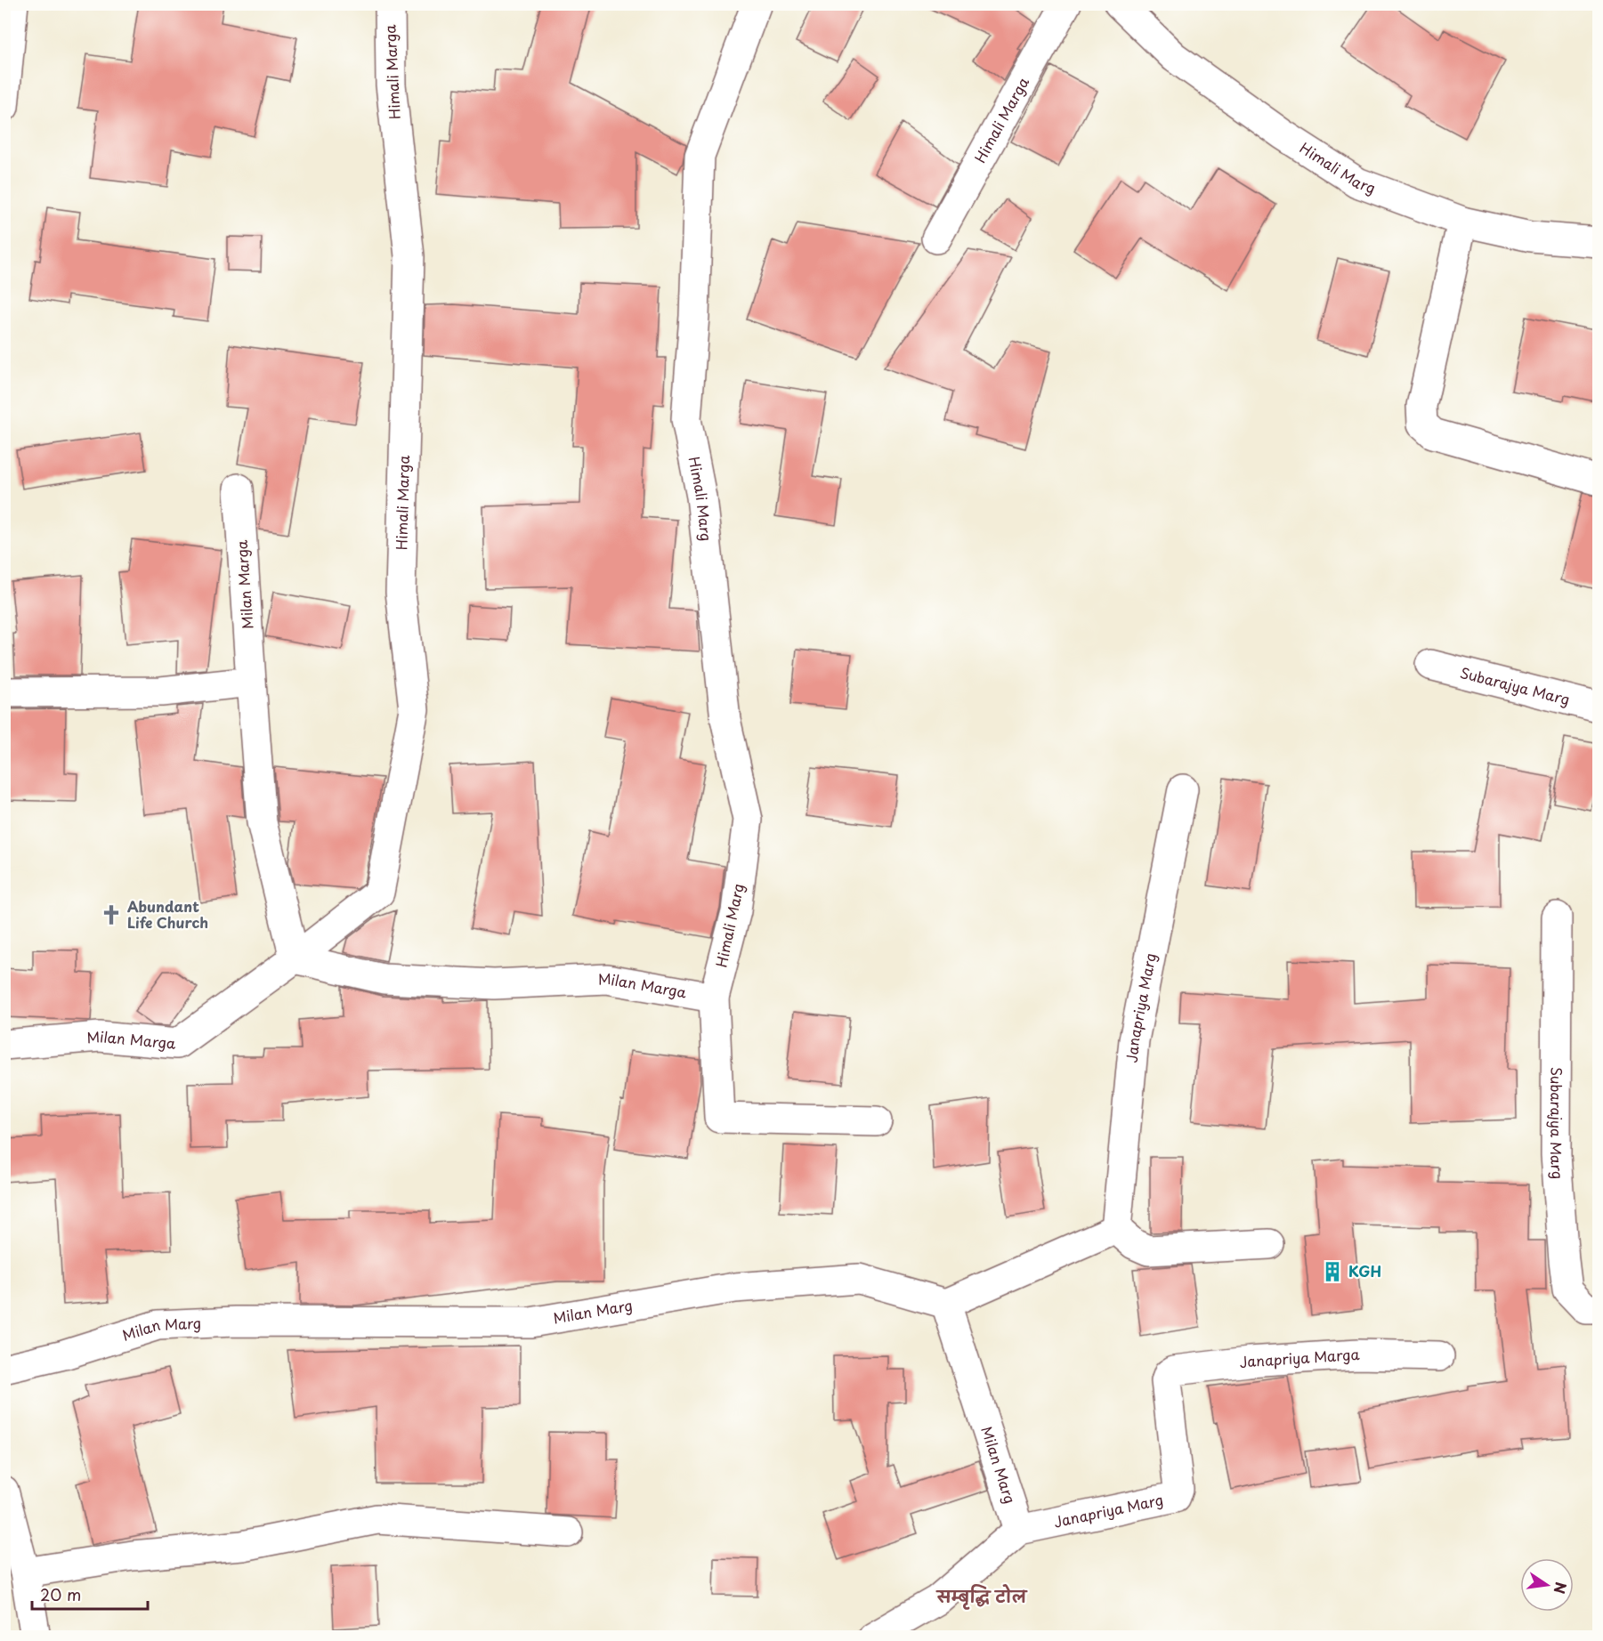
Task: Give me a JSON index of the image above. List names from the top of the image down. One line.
{"streets":{"street":["Himali Marga","Himali Marg","Milan Marga","Subarajya Marg","Janapriya Marg","Milan Marg","Janapriya Marga"]},"crossings":[["Himali Marga","Milan Marga"],["Himali Marg","Milan Marga"],["Janapriya Marg","Milan Marg"],["Janapriya Marg","Janapriya Marga"]],"districts":["सम्बृद्धि टोल"],"places":{"church":["Abundant Life Church"],"building":["KGH"]},"scale_bar":"20 m","north":"right"}
